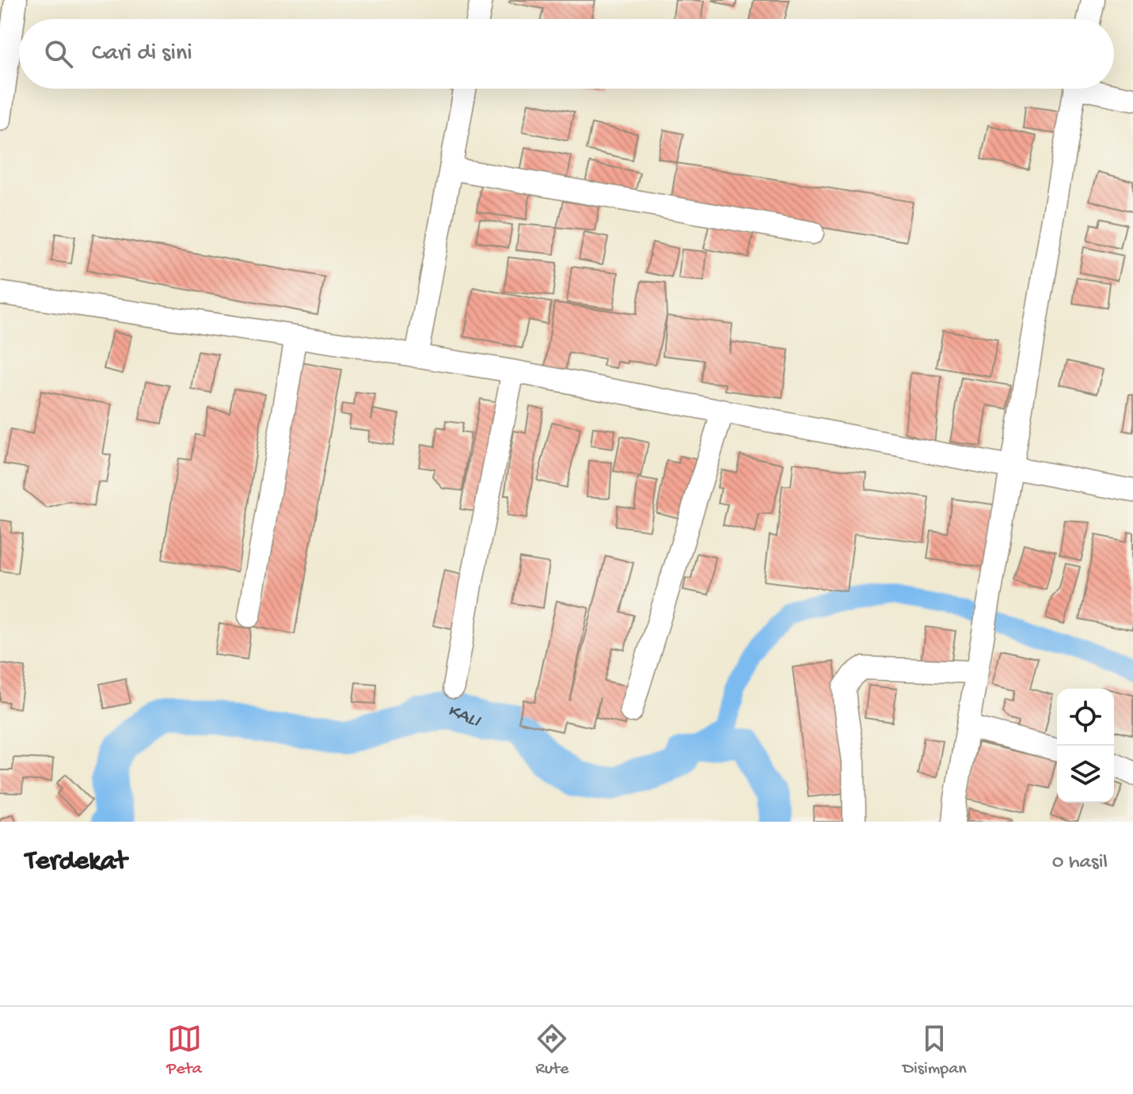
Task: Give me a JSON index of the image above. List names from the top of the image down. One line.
{"water":["KALI"],"page":{"search":"Cari di sini","heading":["Terdekat","0 hasil"],"nav":["Peta","Rute","Disimpan"]}}
